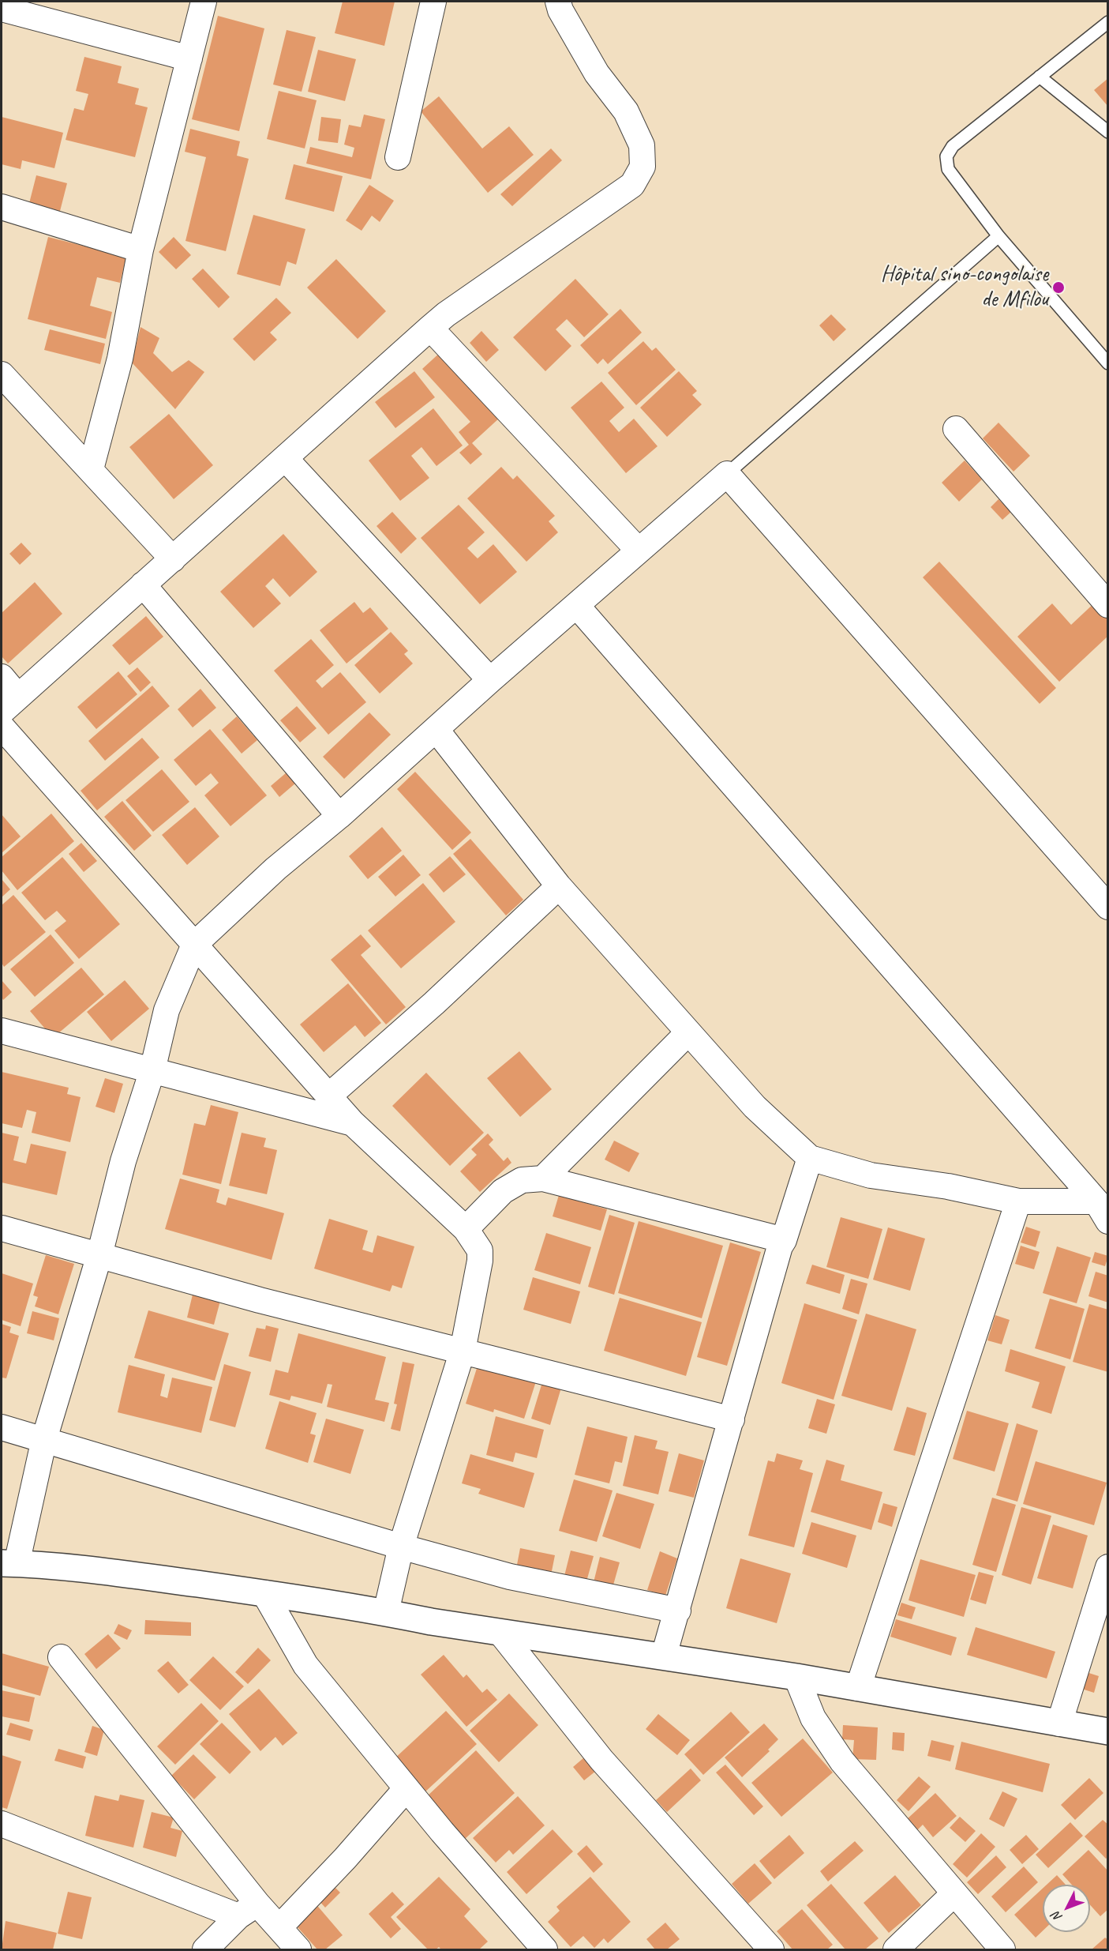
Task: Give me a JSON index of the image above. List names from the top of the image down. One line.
{"places":["Hôpital sino-congolaise de Mfilou"],"north":"bottom left"}
